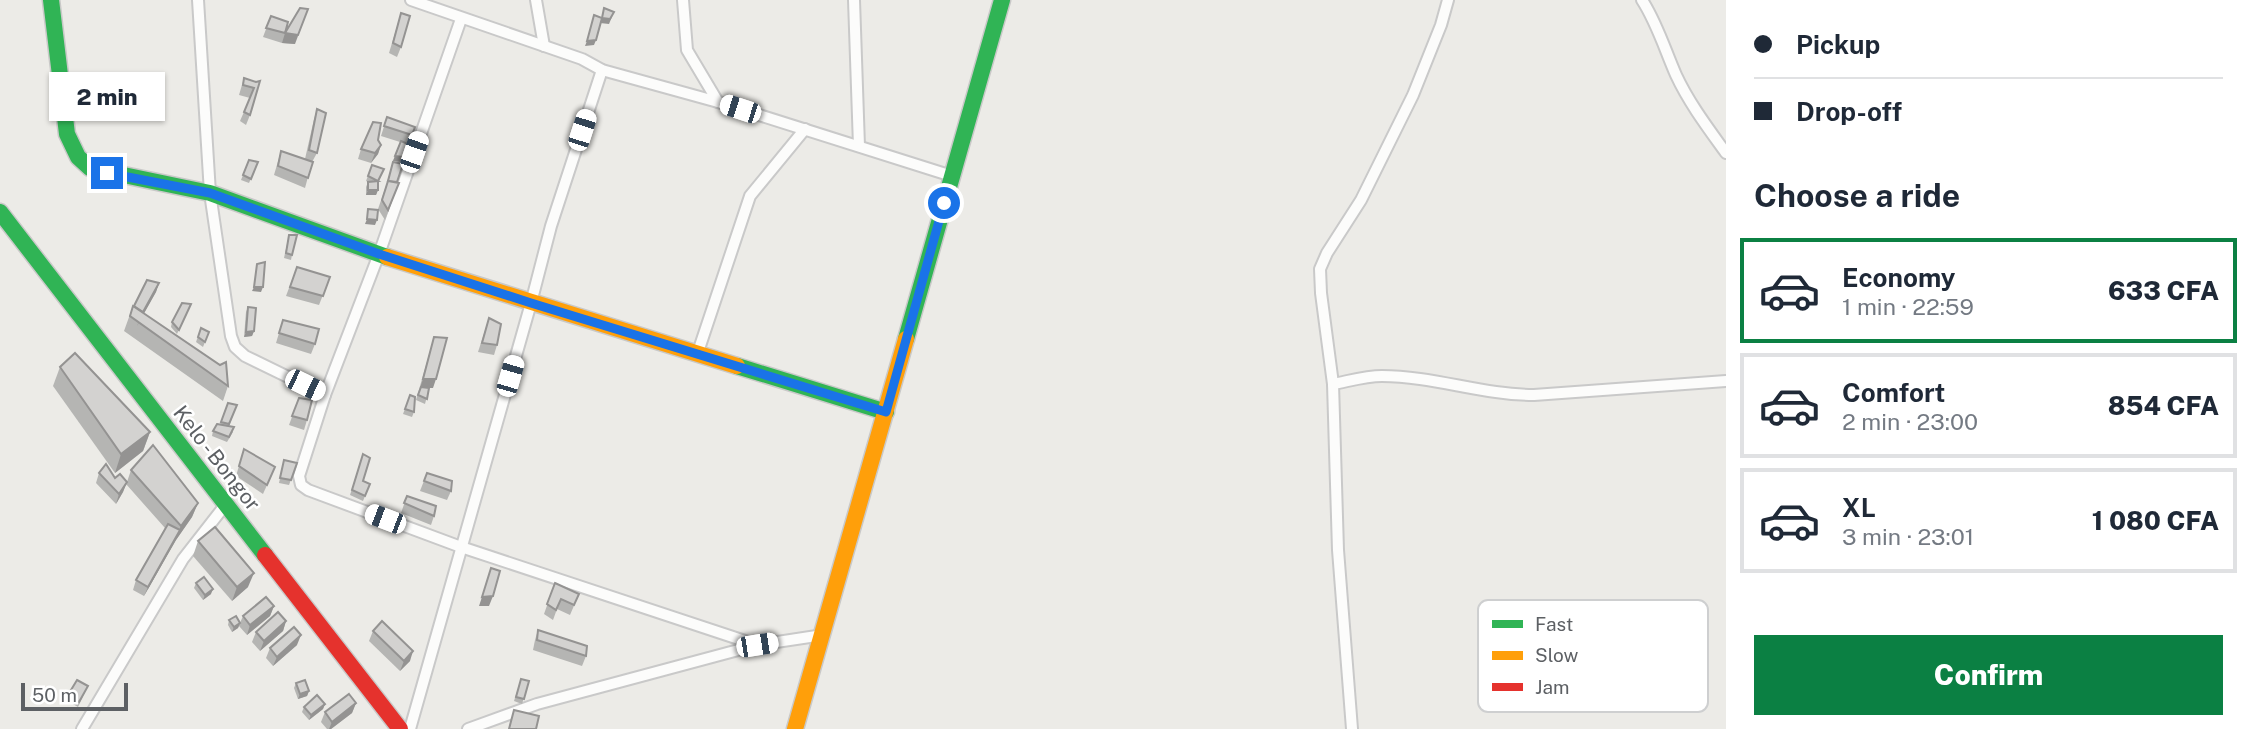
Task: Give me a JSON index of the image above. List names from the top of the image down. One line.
{"streets":{"main road":["Kelo - Bongor"]},"legend":["Fast","Slow","Jam"],"scale_bar":"50 m","page":{"banner":["Pickup","Drop-off"],"bubble":"2 min","heading":"Choose a ride","list":[{"name":"Economy","note":"1 min · 22:59","value":"633 CFA"},{"name":"Comfort","note":"2 min · 23:00","value":"854 CFA"},{"name":"XL","note":"3 min · 23:01","value":"1 080 CFA"}],"buttons":"Confirm","scale":"50 m"}}
